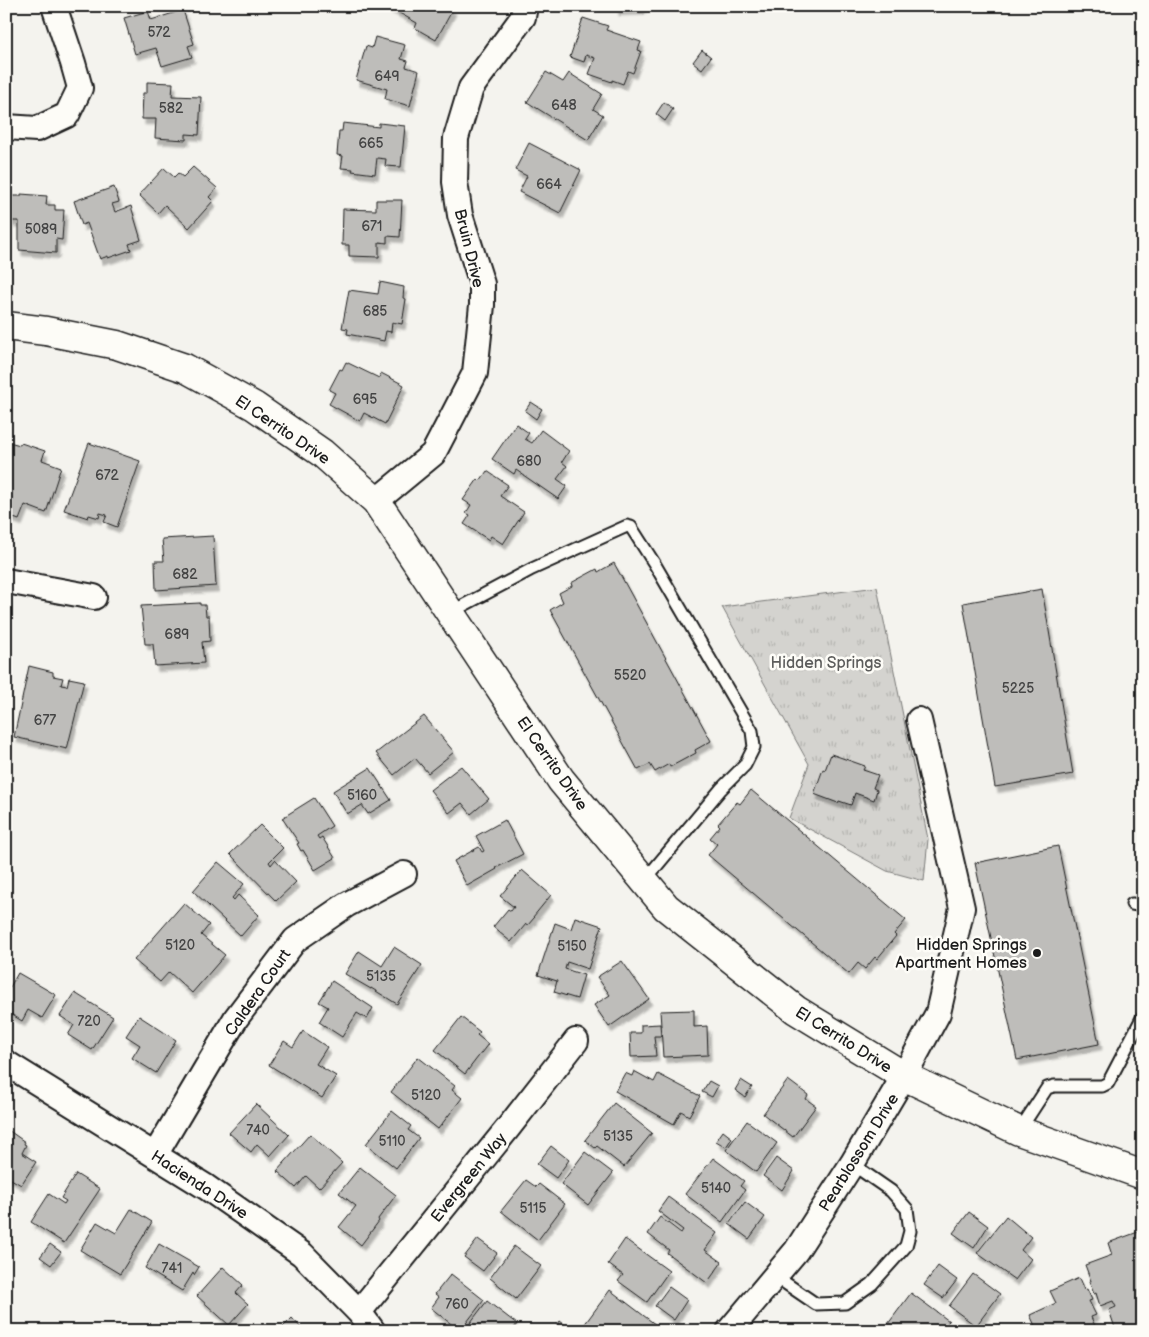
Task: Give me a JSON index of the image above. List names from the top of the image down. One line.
{"streets":{"street":["Bruin Drive","El Cerrito Drive","Caldera Court","Pearblossom Drive","Evergreen Way","Hacienda Drive"]},"crossings":[["Bruin Drive","El Cerrito Drive"],["El Cerrito Drive","Pearblossom Drive"],["Caldera Court","Hacienda Drive"],["Evergreen Way","Hacienda Drive"]],"parks":["Hidden Springs"],"places":["Hidden Springs Apartment Homes"],"house_numbers":["572","649","648","582","665","664","671","5089","685","695","680","672","682","689","5520","5225","677","5160","5120","5150","5135","720","5120","740","5135","5110","5140","5115","741","760"]}
